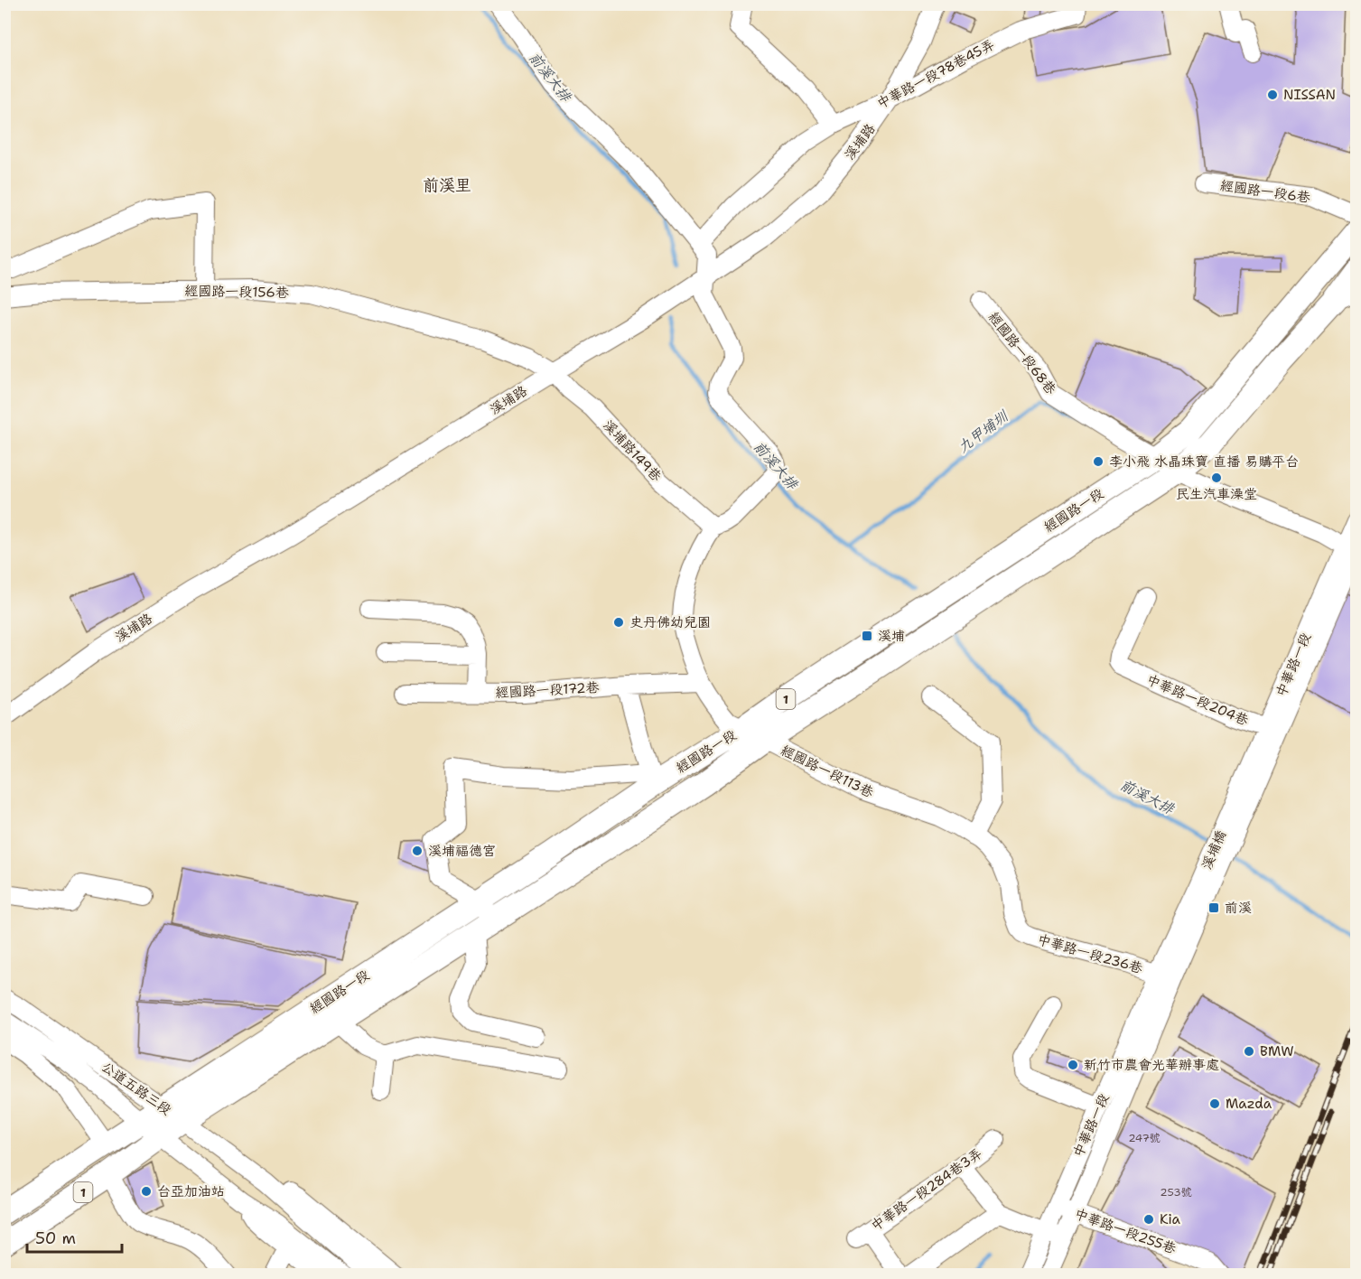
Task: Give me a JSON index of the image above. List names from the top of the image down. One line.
{"streets":{"main road":["經國路一段","1"],"street":["中華路一段78巷45弄","溪埔路","經國路一段6巷","經國路一段156巷","經國路一段68巷","溪埔路149巷","中華路一段","經國路一段172巷","中華路一段204巷","經國路一段113巷","溪埔橋","中華路一段236巷","公道五路三段","中華路一段284巷3弄","中華路一段255巷"]},"crossings":[["中華路一段78巷45弄","溪埔路"],["溪埔路","經國路一段156巷"],["溪埔路","溪埔路149巷"],["經國路一段156巷","溪埔路149巷"],["經國路一段68巷","經國路一段"],["經國路一段68巷","中華路一段"],["經國路一段","經國路一段113巷"],["經國路一段","公道五路三段"],["中華路一段","中華路一段204巷"],["中華路一段","溪埔橋"],["中華路一段","中華路一段236巷"],["中華路一段","中華路一段255巷"],["經國路一段113巷","中華路一段236巷"]],"districts":["前溪里"],"water":["前溪大排","九甲埔圳"],"places":{"other":["NISSAN","李小飛 水晶珠寶 直播 易購平台","民生汽車澡堂","史丹佛幼兒園","溪埔福德宮","BMW","新竹市農會光華辦事處","Mazda","台亞加油站","Kia"],"transit":["溪埔","前溪"]},"house_numbers":["247號","253號"],"scale_bar":"50 m"}
